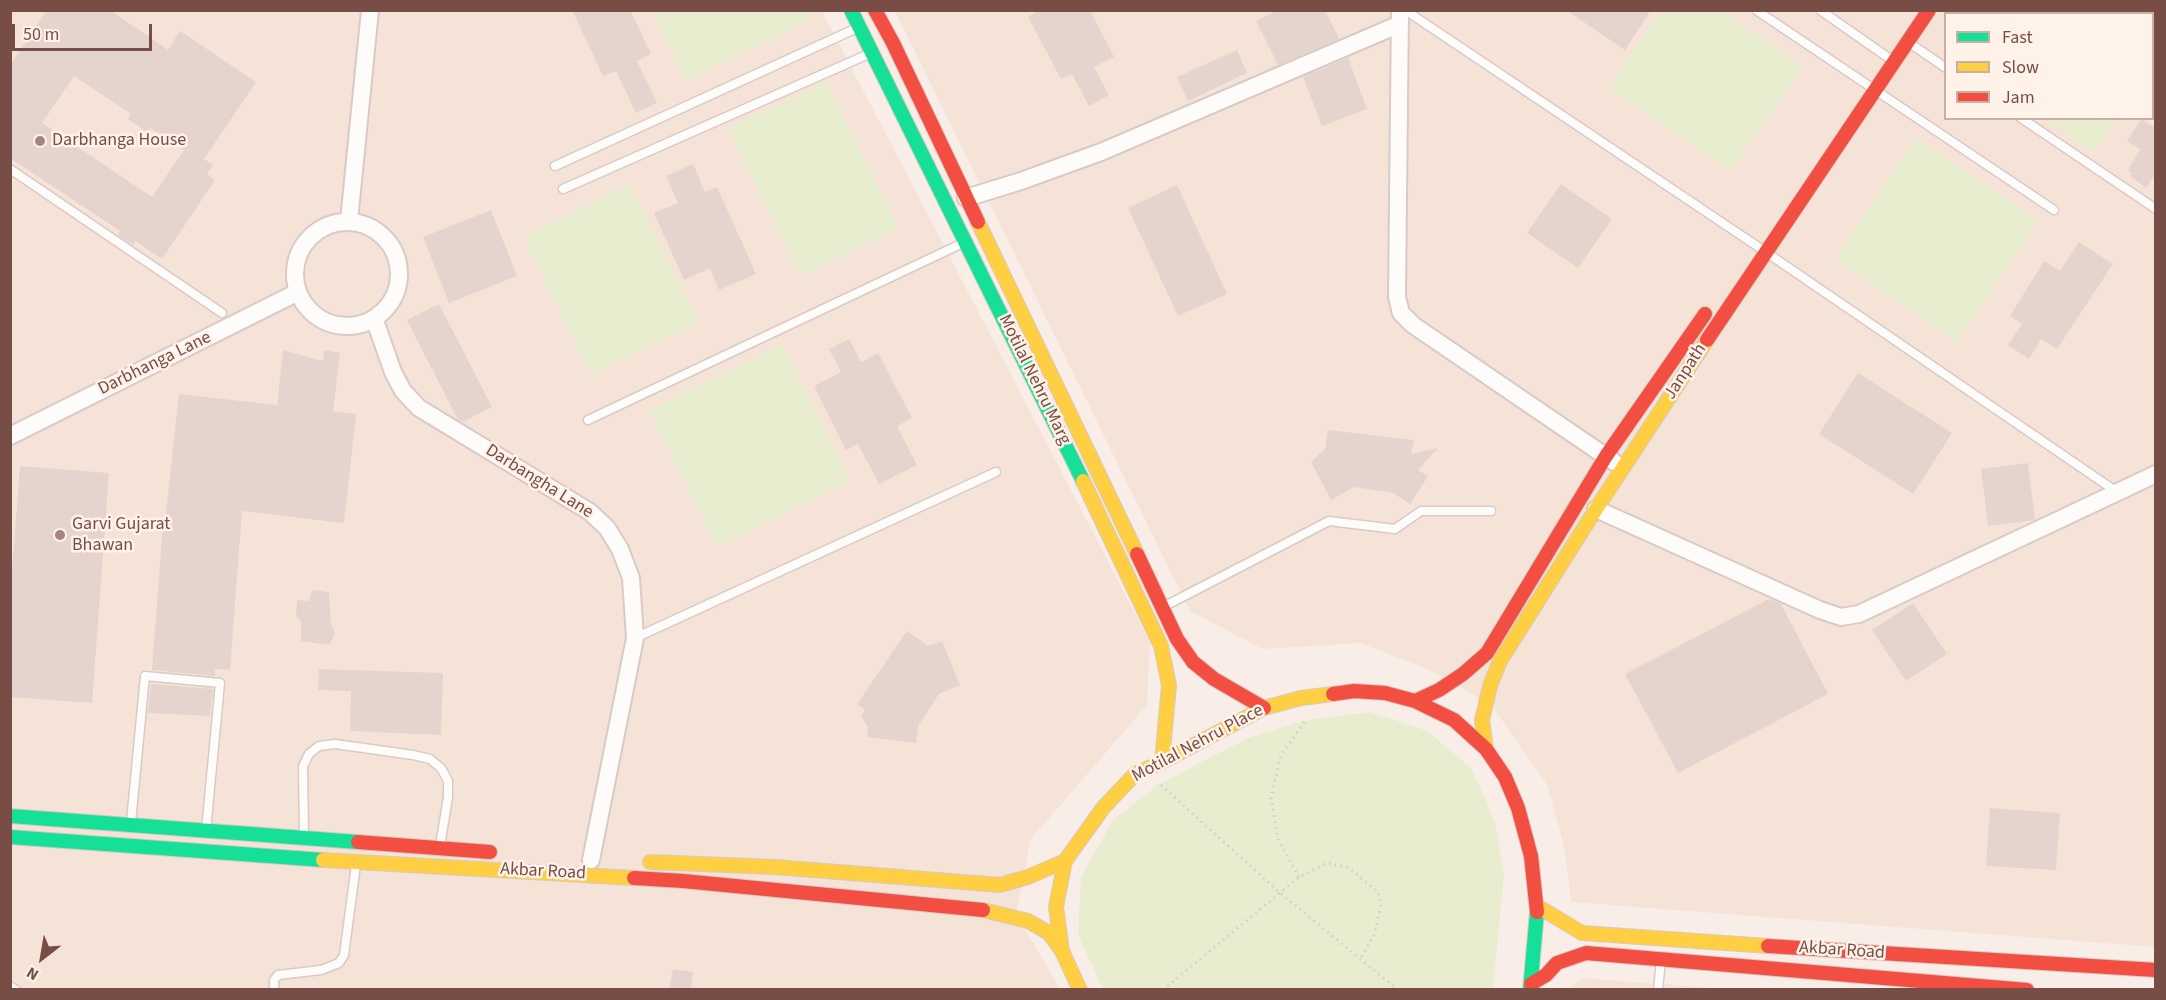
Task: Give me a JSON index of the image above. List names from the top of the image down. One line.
{"streets":{"main road":["Janpath","Motilal Nehru Marg","Motilal Nehru Place","Akbar Road"],"street":["Darbhanga Lane","Darbangha Lane"]},"crossings":[["Darbhanga Lane","Darbangha Lane"],["Janpath","Motilal Nehru Place"],["Motilal Nehru Marg","Motilal Nehru Place"],["Motilal Nehru Place","Akbar Road"]],"places":["Darbhanga House","Garvi Gujarat Bhawan"],"legend":["Fast","Slow","Jam"],"scale_bar":"50 m","north":"bottom left"}
